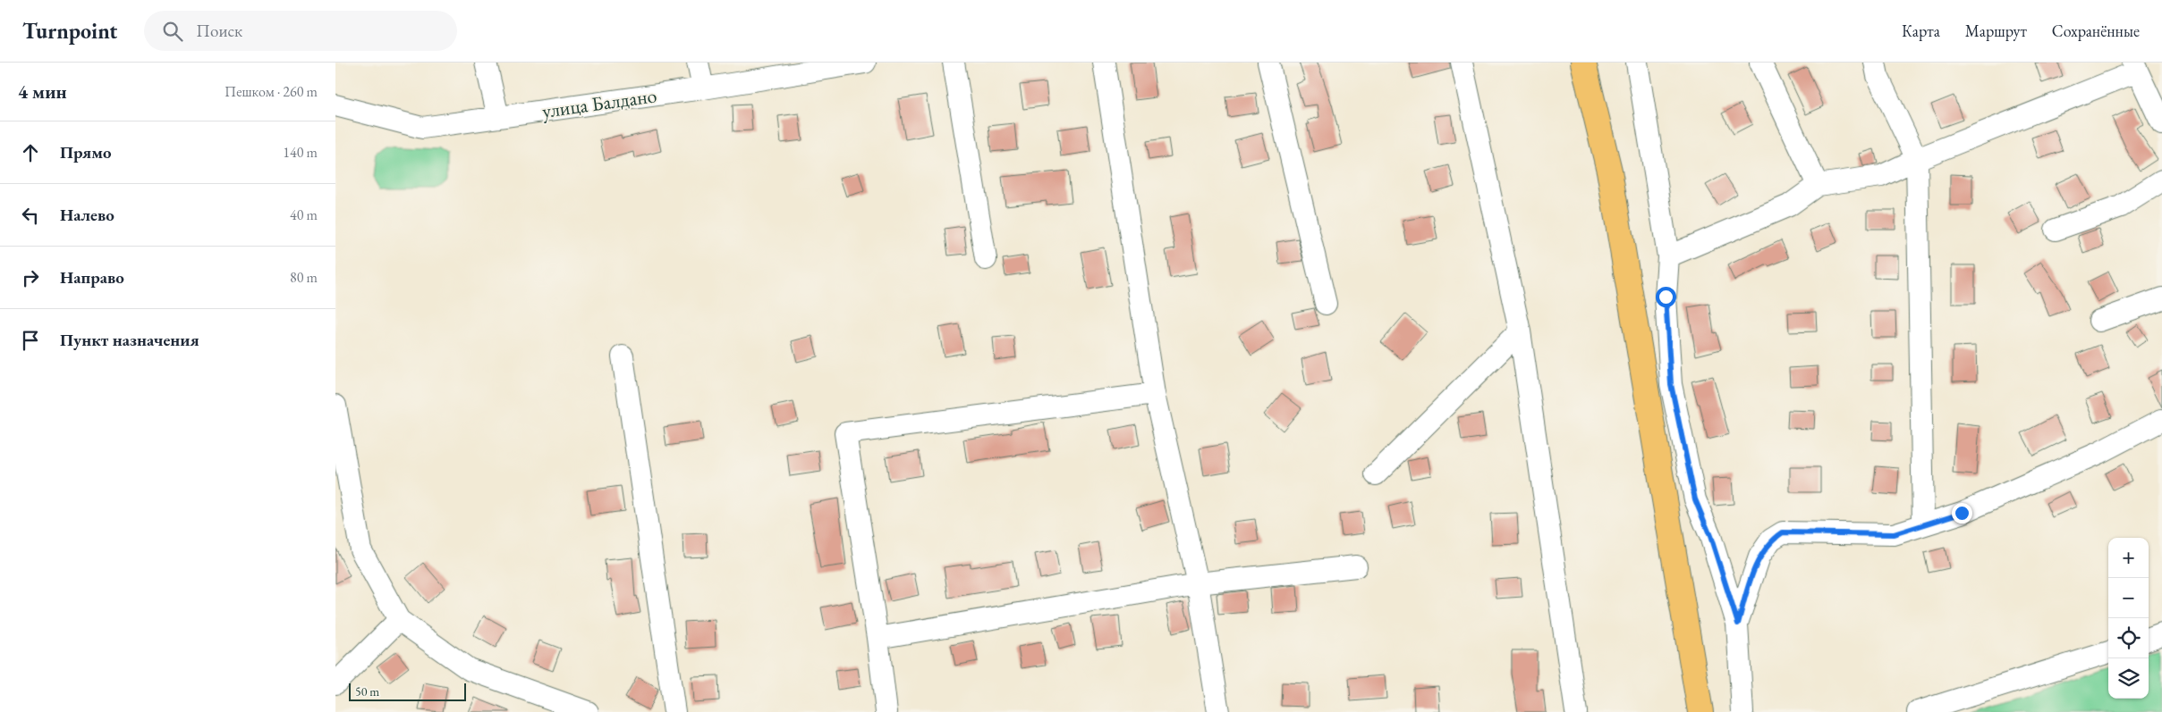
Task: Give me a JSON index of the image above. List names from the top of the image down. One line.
{"streets":{"street":["улица Балдано"]},"scale_bar":"50 m","page":{"header":"Turnpoint","search":"Поиск","nav":["Карта","Маршрут","Сохранённые"],"heading":["4 мин","Пешком · 260 m"],"list":[["Прямо","140 m"],["Налево","40 m"],["Направо","80 m"],"Пункт назначения"],"map_buttons":["+","−"],"scale":"50 m"}}
